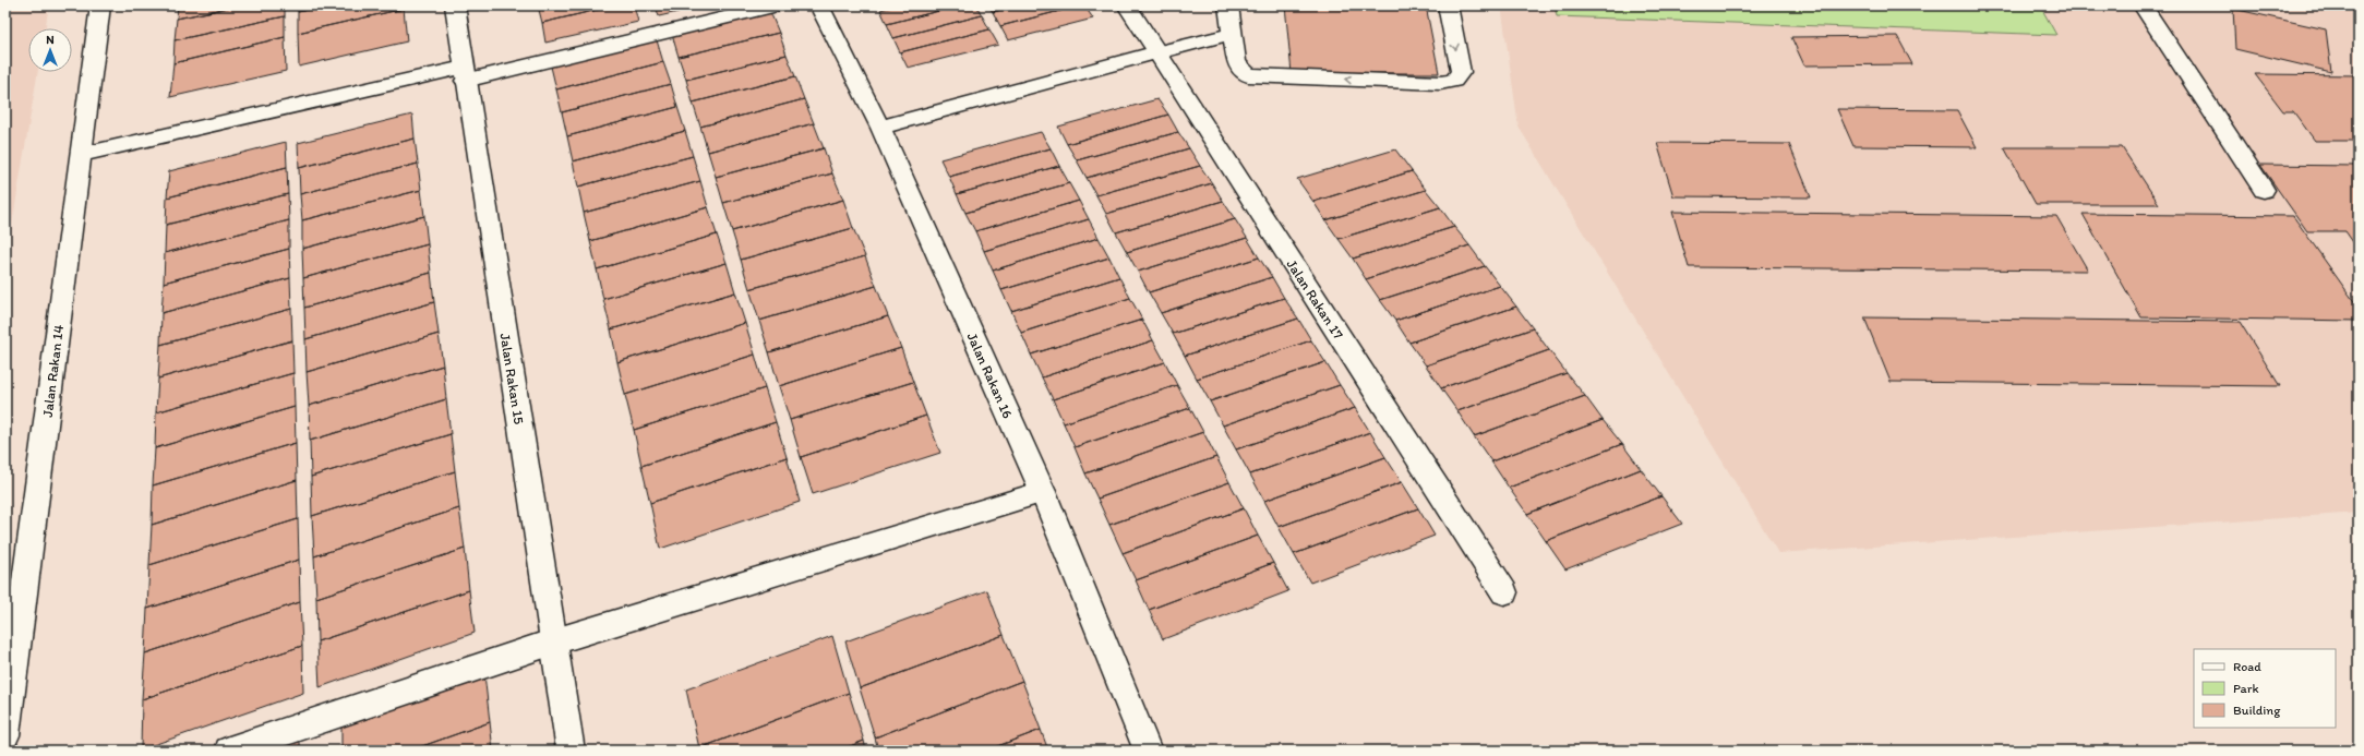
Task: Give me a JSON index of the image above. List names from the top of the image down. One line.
{"streets":{"street":["Jalan Rakan 17","Jalan Rakan 14","Jalan Rakan 16","Jalan Rakan 15"]},"legend":["Road","Park","Building"],"north":"top"}
